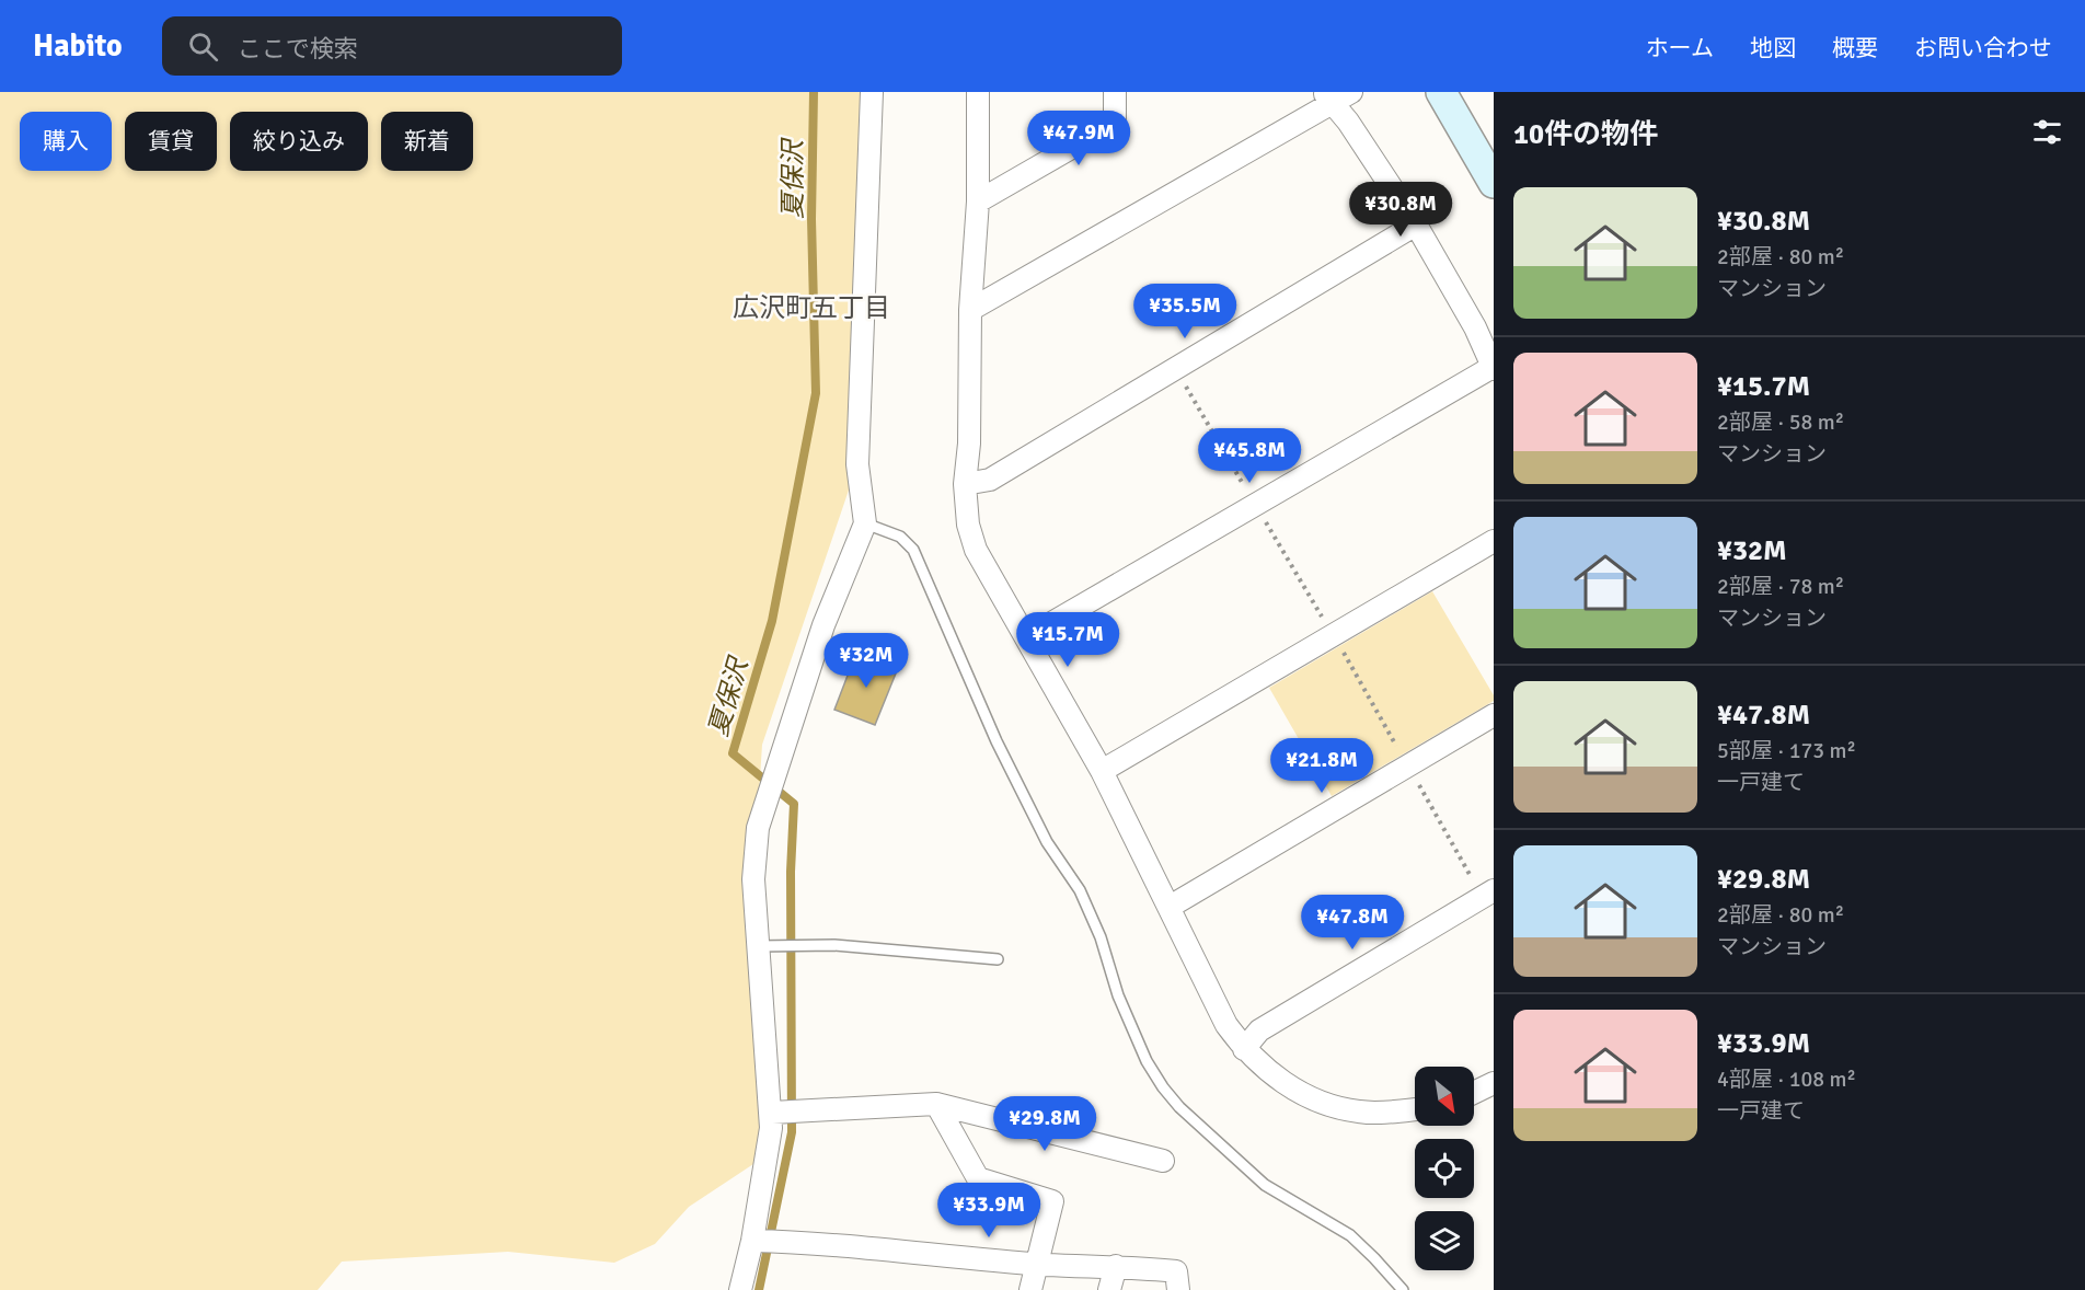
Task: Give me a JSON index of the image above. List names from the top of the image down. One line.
{"districts":["広沢町五丁目"],"water":["夏保沢"],"north":"bottom right","page":{"header":"Habito","search":"ここで検索","nav":["ホーム","地図","概要","お問い合わせ"],"heading":"10件の物件","price":["¥47.9M","¥30.8M","¥35.5M","¥45.8M","¥15.7M","¥32M","¥21.8M","¥47.8M","¥29.8M","¥33.9M"],"chip":["購入","賃貸","絞り込み","新着"],"list":[{"name":"¥30.8M","note":"2部屋 · 80 m² · マンション"},{"name":"¥15.7M","note":"2部屋 · 58 m² · マンション"},{"name":"¥32M","note":"2部屋 · 78 m² · マンション"},{"name":"¥47.8M","note":"5部屋 · 173 m² · 一戸建て"},{"name":"¥29.8M","note":"2部屋 · 80 m² · マンション"},{"name":"¥33.9M","note":"4部屋 · 108 m² · 一戸建て"}]}}
